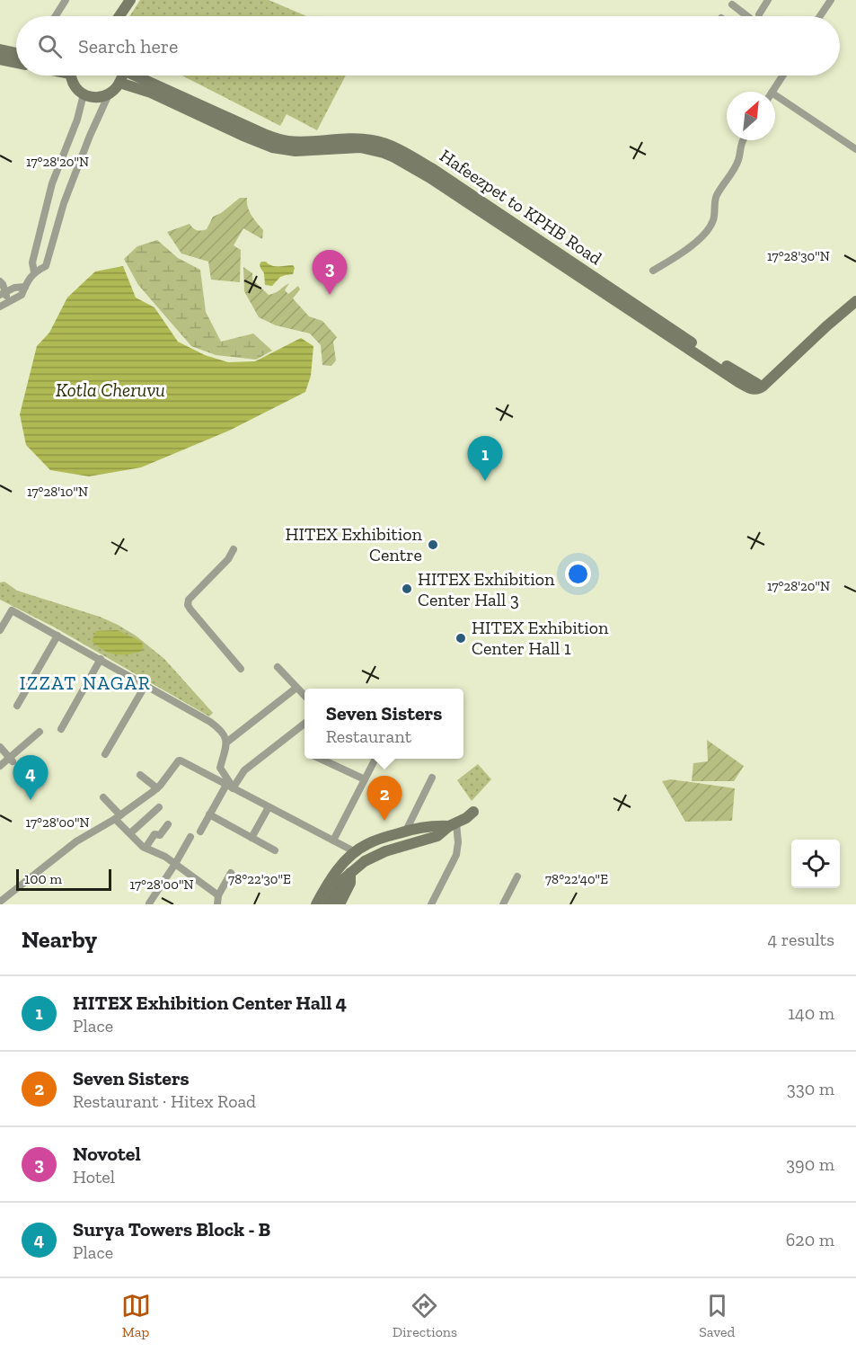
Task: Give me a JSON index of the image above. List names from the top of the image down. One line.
{"streets":{"main road":["Hafeezpet to KPHB Road"]},"districts":["IZZAT NAGAR"],"water":["Kotla Cheruvu"],"places":["HITEX Exhibition Centre","HITEX Exhibition Center Hall 3","HITEX Exhibition Center Hall 1"],"scale_bar":"100 m","north":"top right","page":{"search":"Search here","pins":["3","1","4","2"],"popup":["Seven Sisters","Restaurant"],"scale":"100 m","heading":["Nearby","4 results"],"list":[{"mark":"1","name":"HITEX Exhibition Center Hall 4","note":"Place","value":"140 m"},{"mark":"2","name":"Seven Sisters","note":"Restaurant · Hitex Road","value":"330 m"},{"mark":"3","name":"Novotel","note":"Hotel","value":"390 m"},{"mark":"4","name":"Surya Towers Block - B","note":"Place","value":"620 m"}],"nav":["Map","Directions","Saved"]},"coordinates":["17°28'20\"N","17°28'30\"N","17°28'10\"N","17°28'00\"N","78°22'30\"E","78°22'40\"E"]}
